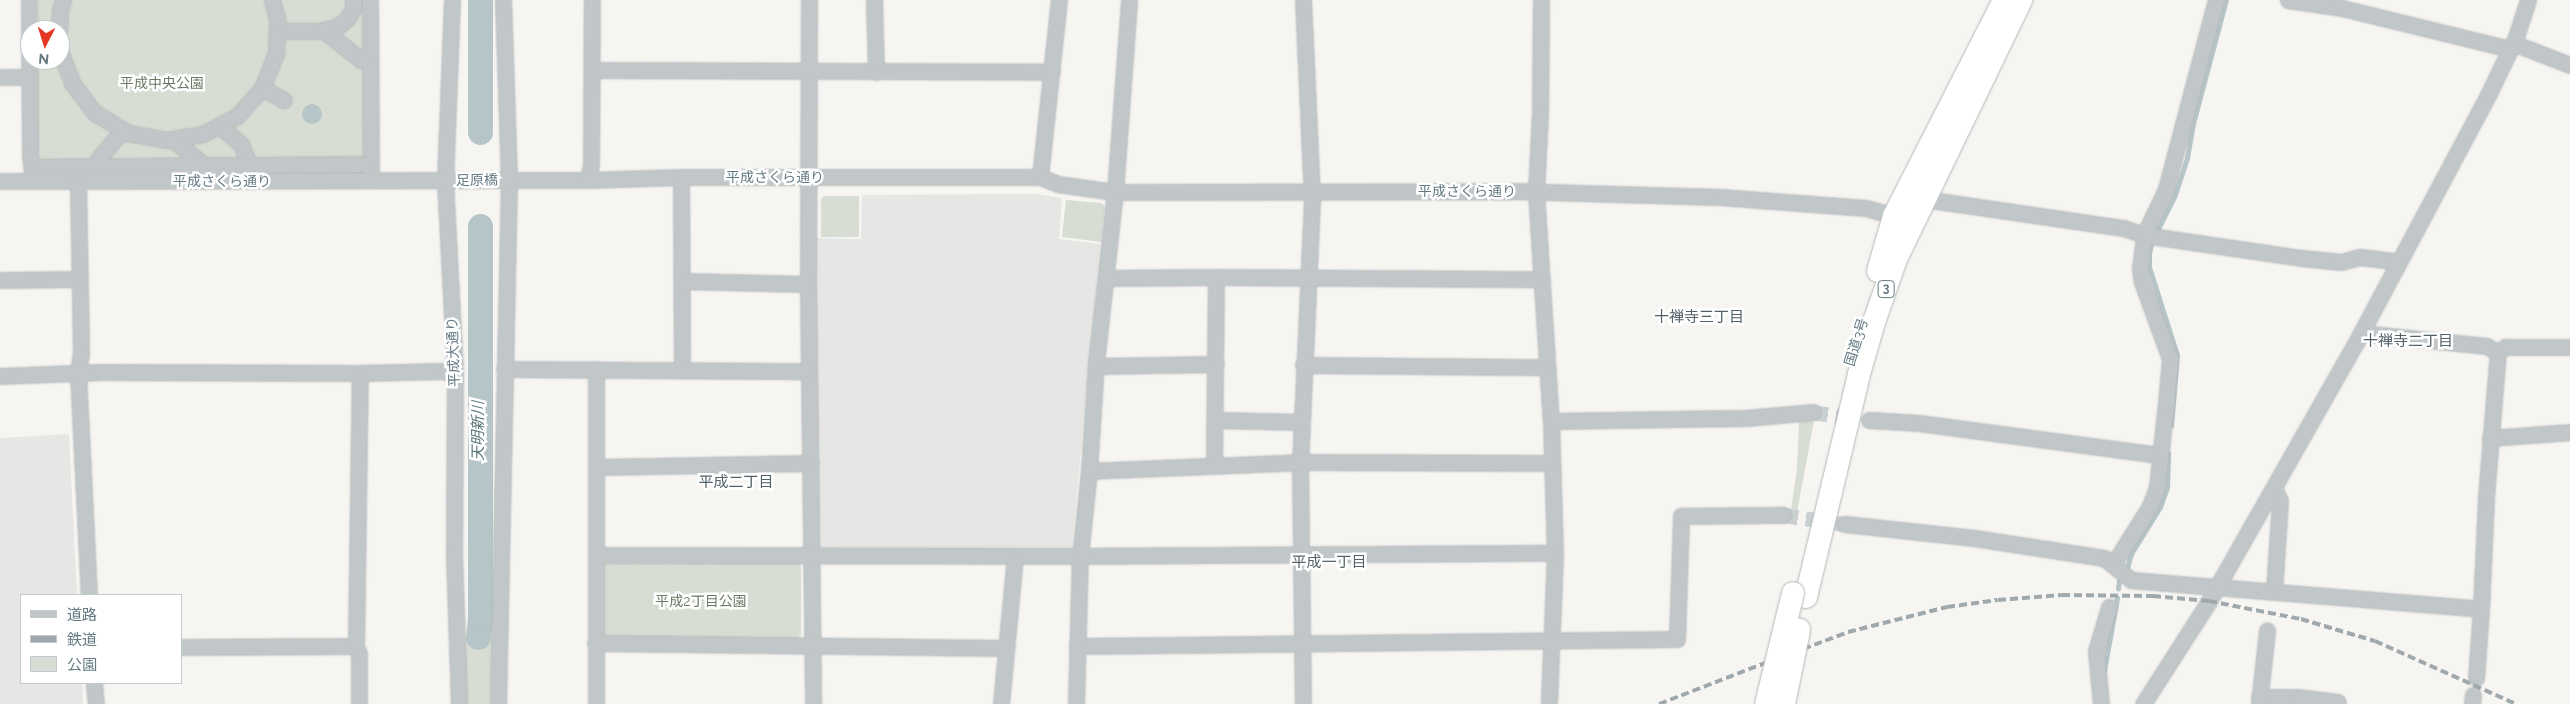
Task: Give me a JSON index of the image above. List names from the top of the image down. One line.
{"streets":{"highway":["3","国道3号"],"street":["平成さくら通り","足原橋","平成大通り"]},"crossings":[["平成さくら通り","足原橋"],["平成さくら通り","国道3号"],["平成さくら通り","平成大通り"],["足原橋","平成大通り"]],"districts":["十禅寺三丁目","十禅寺二丁目","平成二丁目","平成一丁目"],"water":["天明新川"],"parks":["平成中央公園","平成2丁目公園"],"legend":["道路","鉄道","公園"],"north":"bottom"}
